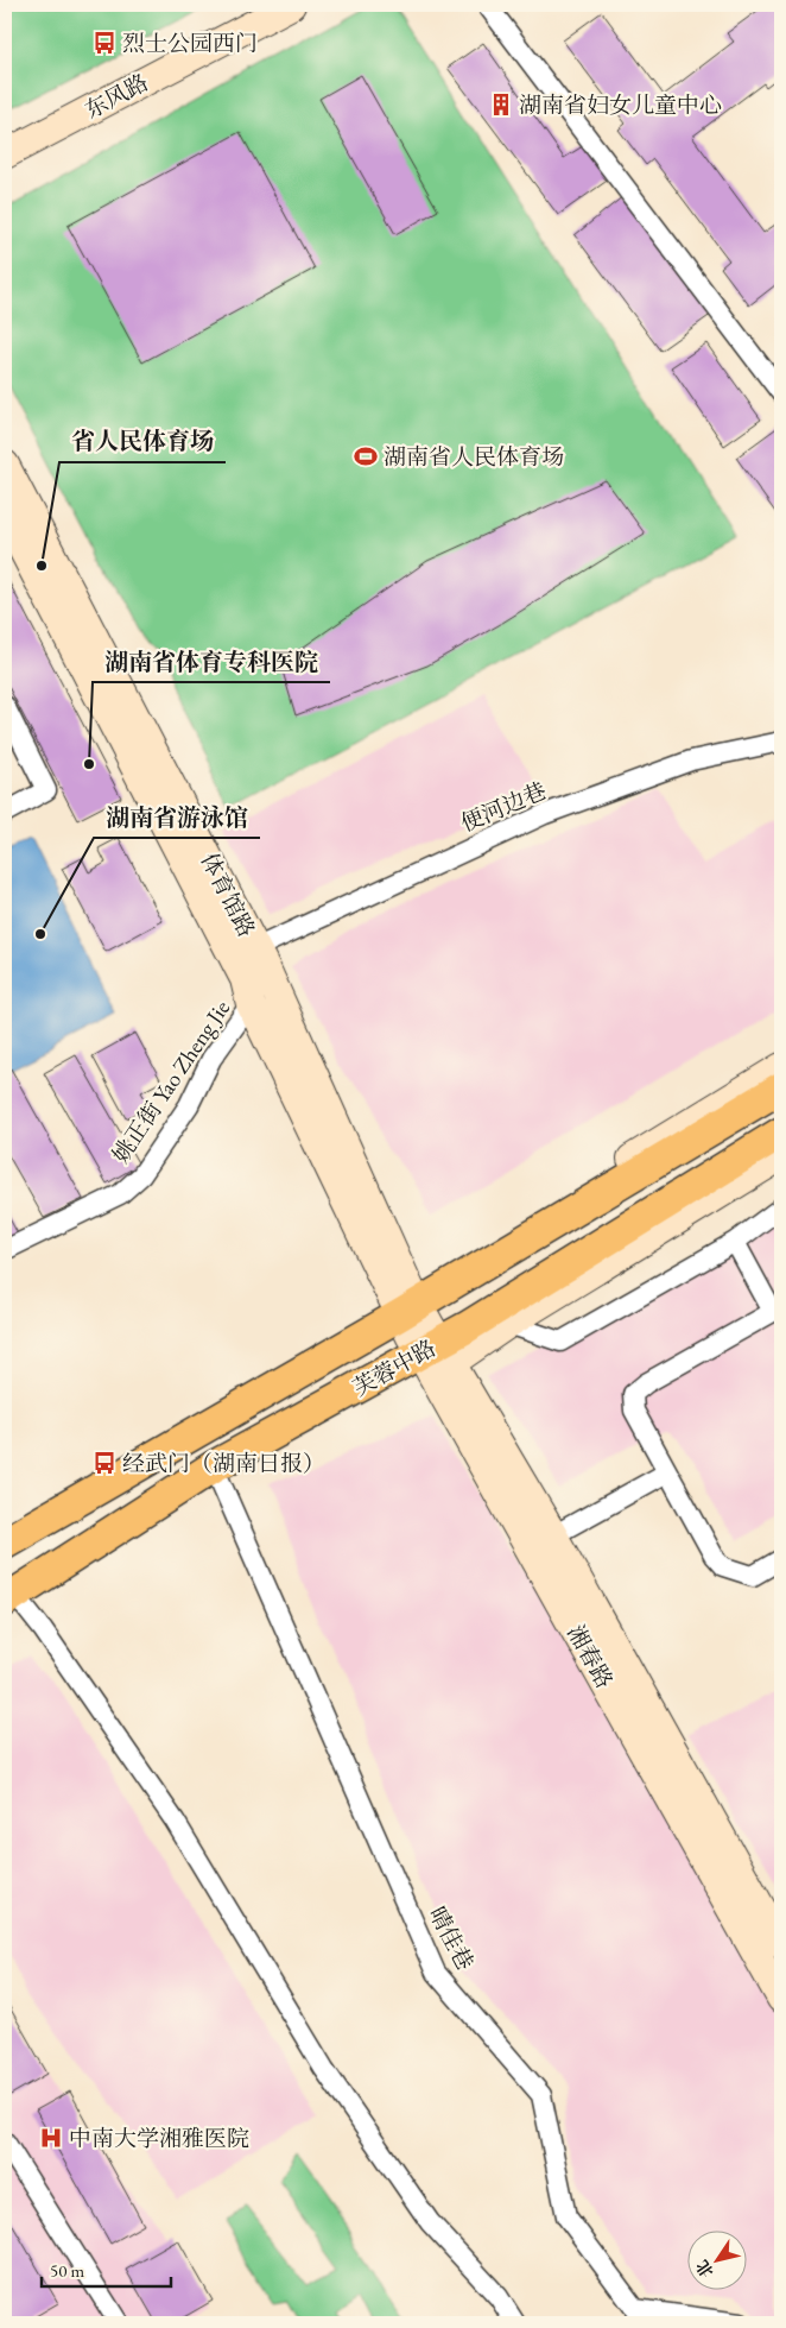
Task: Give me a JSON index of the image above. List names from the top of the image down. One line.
{"streets":{"main road":["芙蓉中路"],"street":["东风路","便河边巷","体育馆路","姚正街 Yao Zheng Jie","湘春路","晴佳巷"]},"crossings":[["便河边巷","体育馆路"],["体育馆路","姚正街 Yao Zheng Jie"],["体育馆路","芙蓉中路"],["体育馆路","湘春路"],["芙蓉中路","湘春路"],["芙蓉中路","晴佳巷"]],"places":{"bus stop":["烈士公园西门","经武门（湖南日报）"],"building":["湖南省妇女儿童中心"],"sports":["湖南省人民体育场"],"other":["省人民体育场","湖南省体育专科医院","湖南省游泳馆"],"hospital":["中南大学湘雅医院"]},"scale_bar":"50 m","north":"bottom left"}
